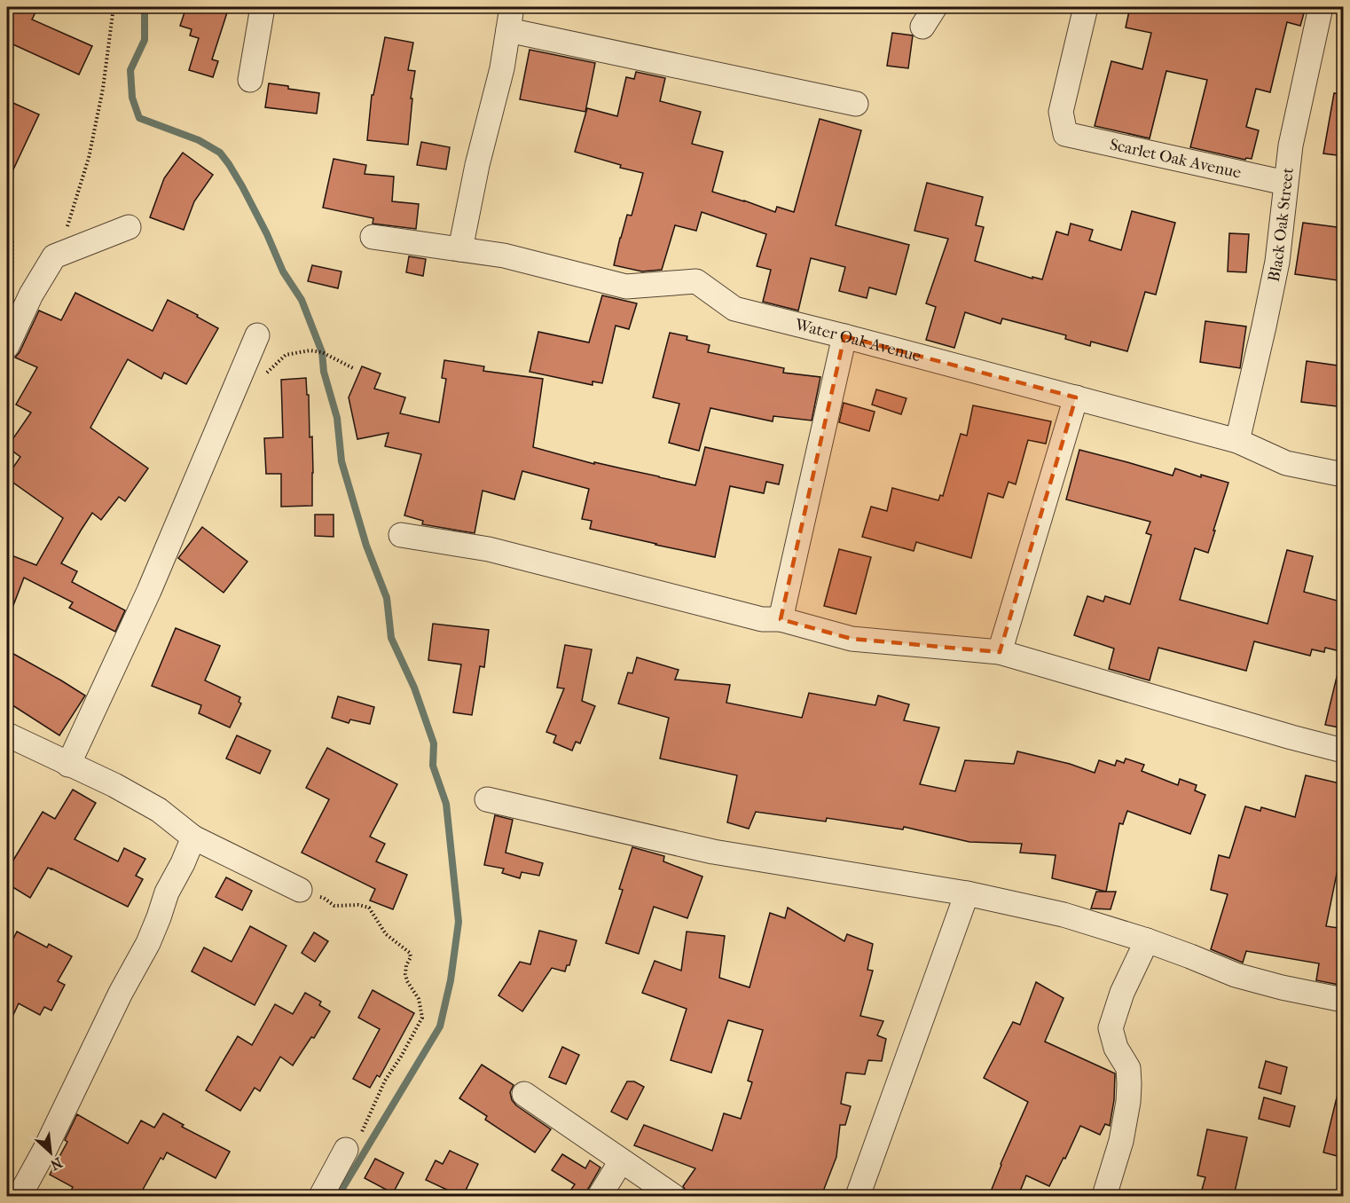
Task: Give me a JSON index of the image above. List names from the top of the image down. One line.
{"streets":{"street":["Scarlet Oak Avenue","Black Oak Street","Water Oak Avenue"]},"crossings":[["Scarlet Oak Avenue","Black Oak Street"],["Black Oak Street","Water Oak Avenue"]],"north":"bottom right"}
